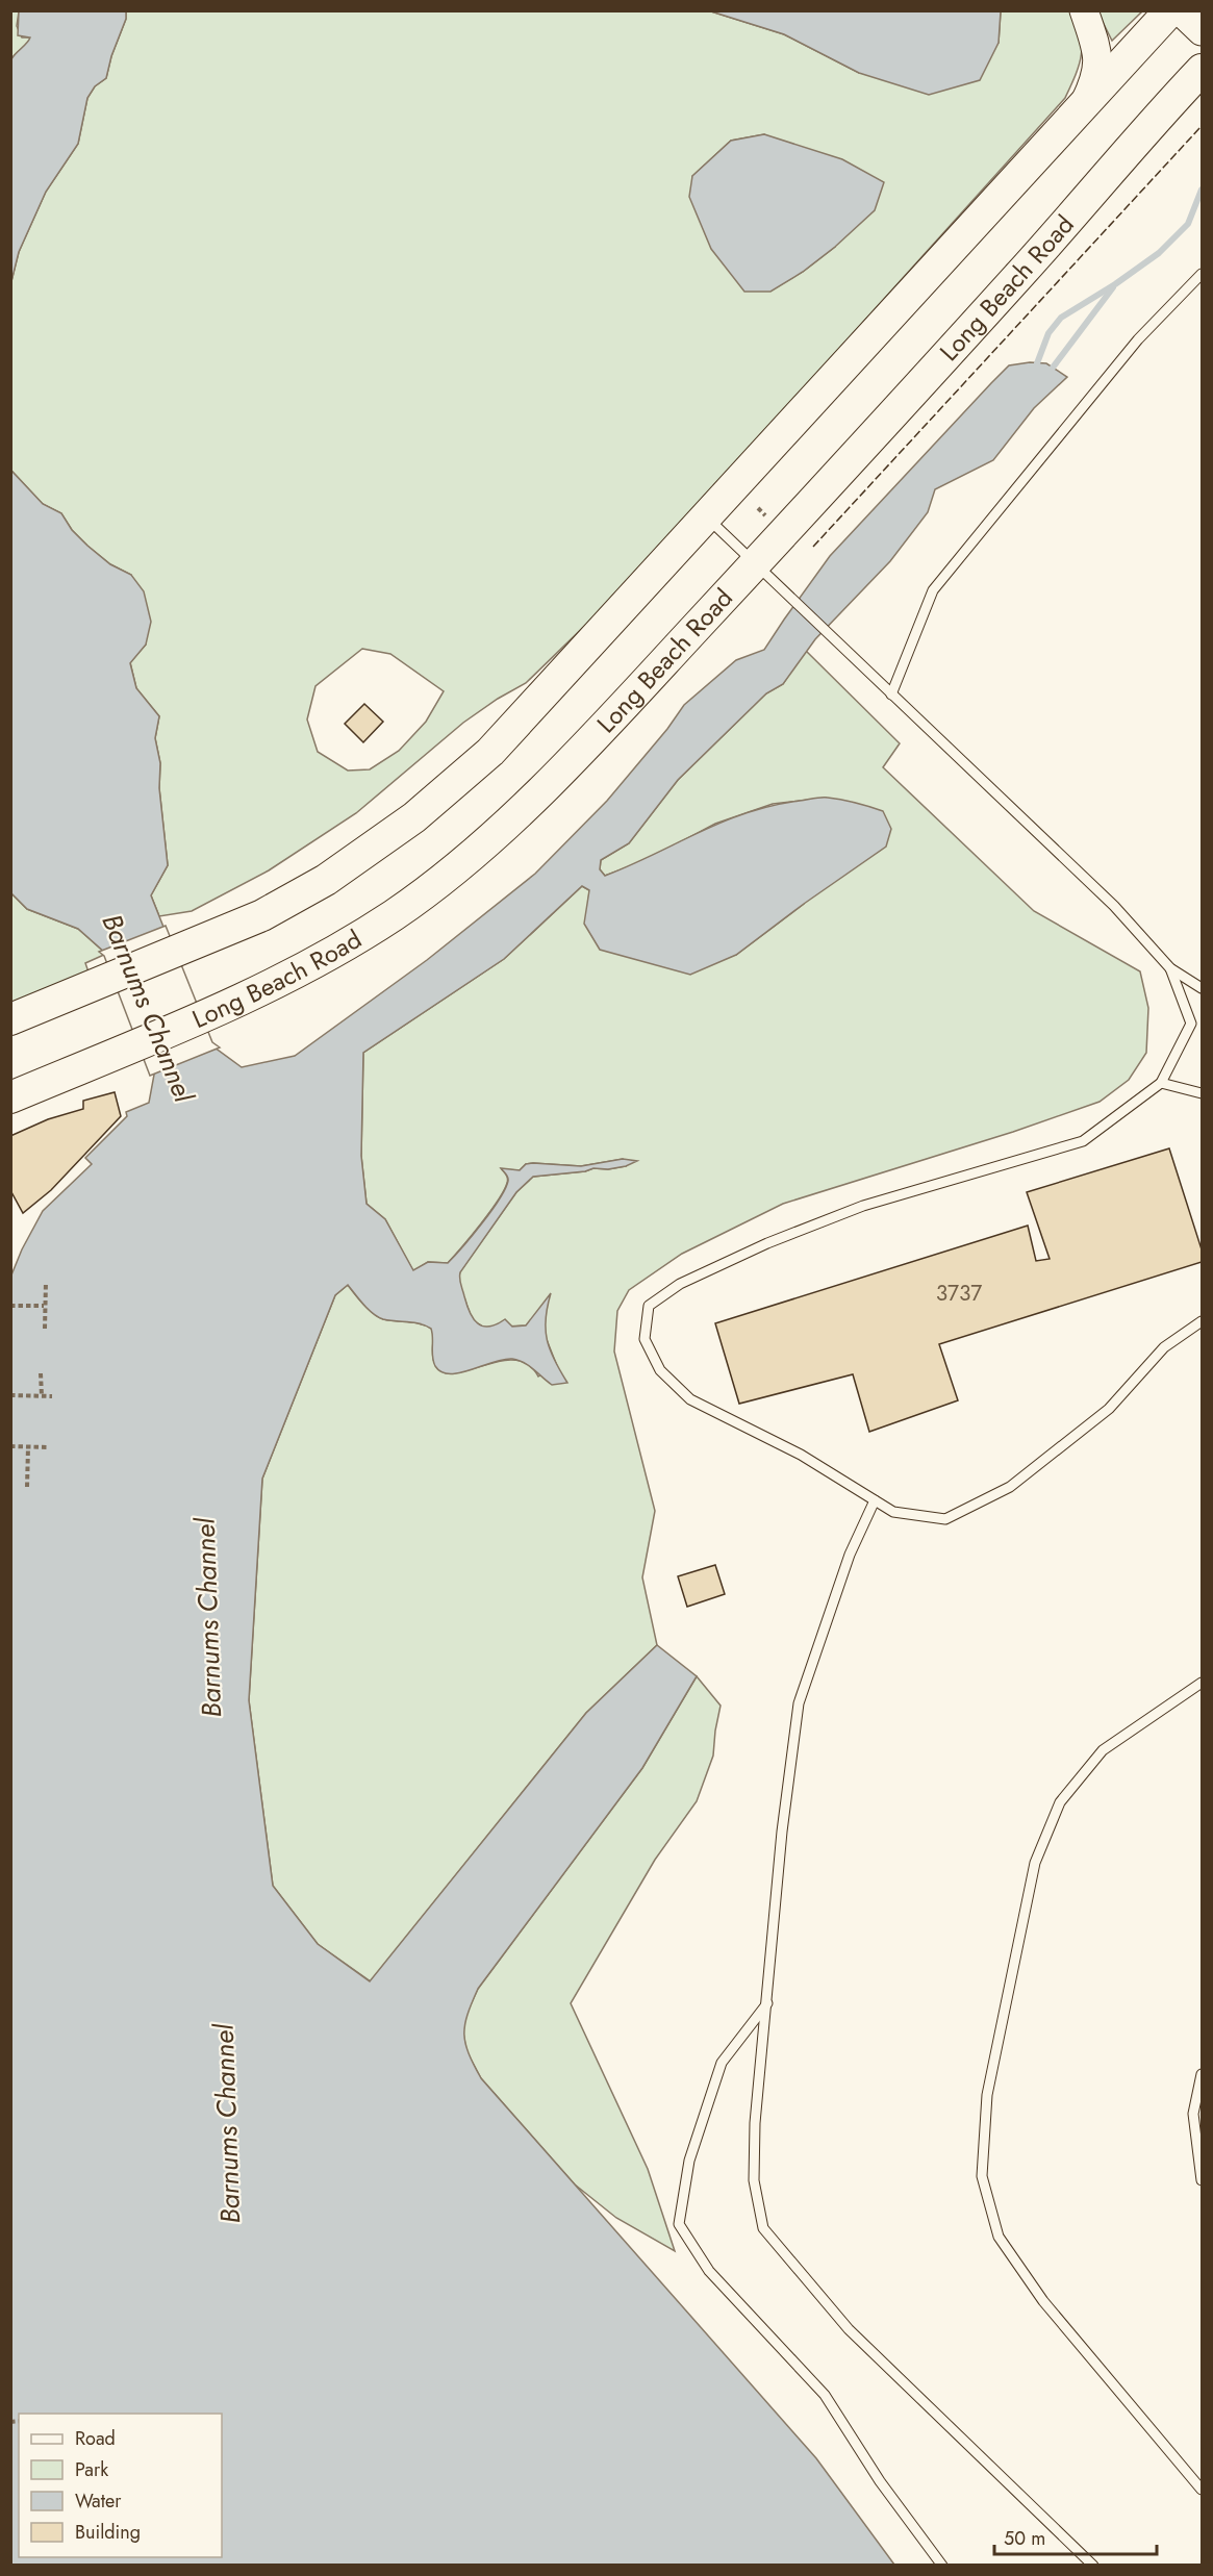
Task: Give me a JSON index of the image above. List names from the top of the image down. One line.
{"streets":{"main road":["Long Beach Road"]},"water":["Barnums Channel"],"house_numbers":["3737"],"legend":["Road","Park","Water","Building"],"scale_bar":"50 m"}
